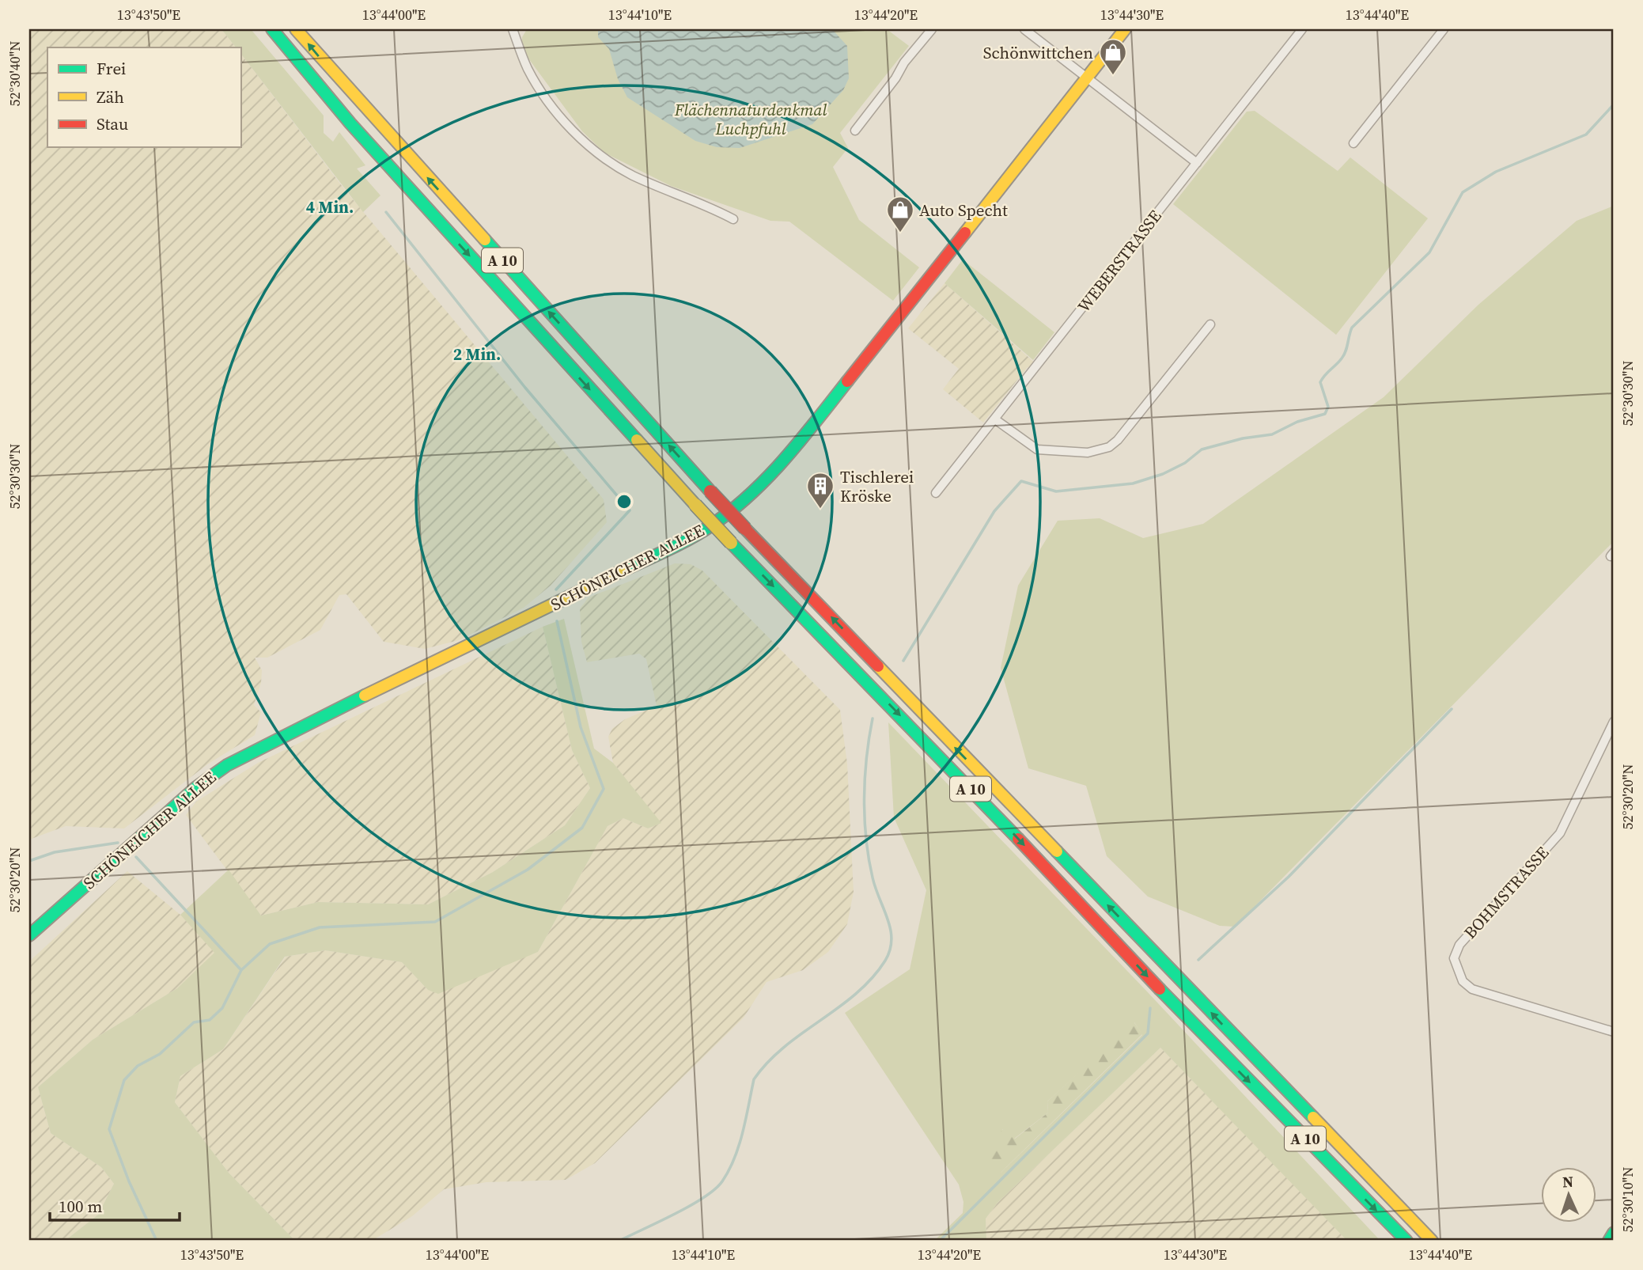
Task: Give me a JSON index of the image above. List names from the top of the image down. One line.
{"streets":{"main road":["A 10","SCHÖNEICHER ALLEE"],"street":["WEBERSTRASSE","BOHMSTRASSE"]},"parks":["Flächennaturdenkmal Luchpfuhl"],"places":{"shop":["Schönwittchen","Auto Specht"],"building":["Tischlerei Kröske"]},"legend":["Frei","Zäh","Stau"],"scale_bar":"100 m","north":"top","coordinates":["13°43'50\"E","13°44'00\"E","13°44'10\"E","13°44'20\"E","13°44'30\"E","13°44'40\"E","52°30'40\"N","52°30'30\"N","52°30'20\"N","52°30'10\"N"],"rings":["4 Min.","2 Min."]}
